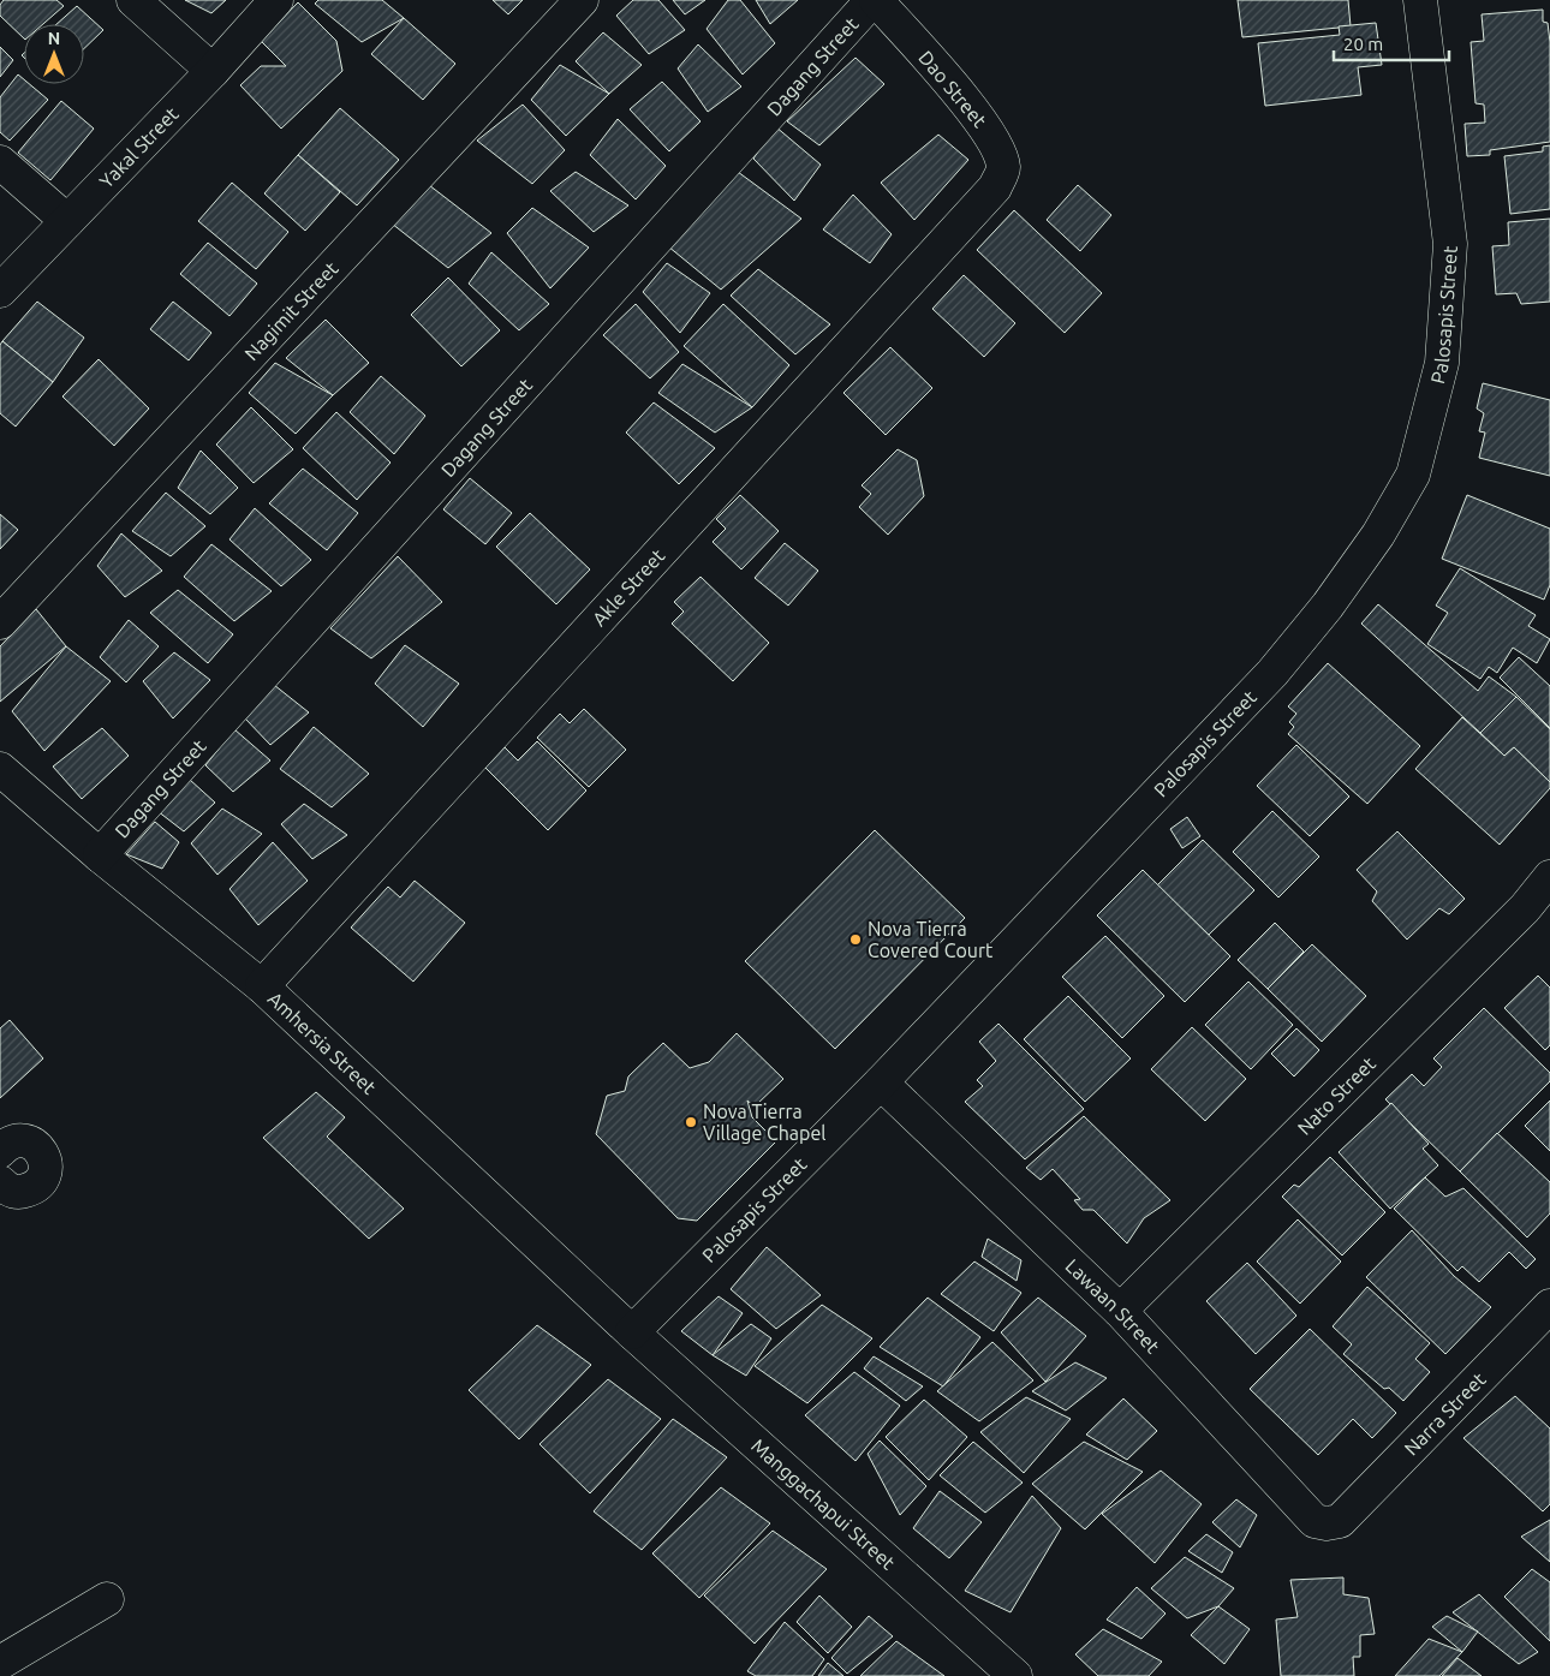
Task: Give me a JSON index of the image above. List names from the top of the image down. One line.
{"streets":{"street":["Dagang Street","Dao Street","Yakal Street","Nagimit Street","Palosapis Street","Akle Street","Amhersia Street","Nato Street","Lawaan Street","Narra Street","Manggachapui Street"]},"crossings":[["Dagang Street","Dao Street"],["Dagang Street","Amhersia Street"],["Dao Street","Akle Street"],["Palosapis Street","Amhersia Street"],["Palosapis Street","Lawaan Street"],["Palosapis Street","Manggachapui Street"],["Akle Street","Amhersia Street"],["Amhersia Street","Manggachapui Street"],["Nato Street","Lawaan Street"],["Lawaan Street","Narra Street"]],"places":["Nova Tierra Covered Court","Nova Tierra Village Chapel"],"scale_bar":"20 m","north":"top"}
